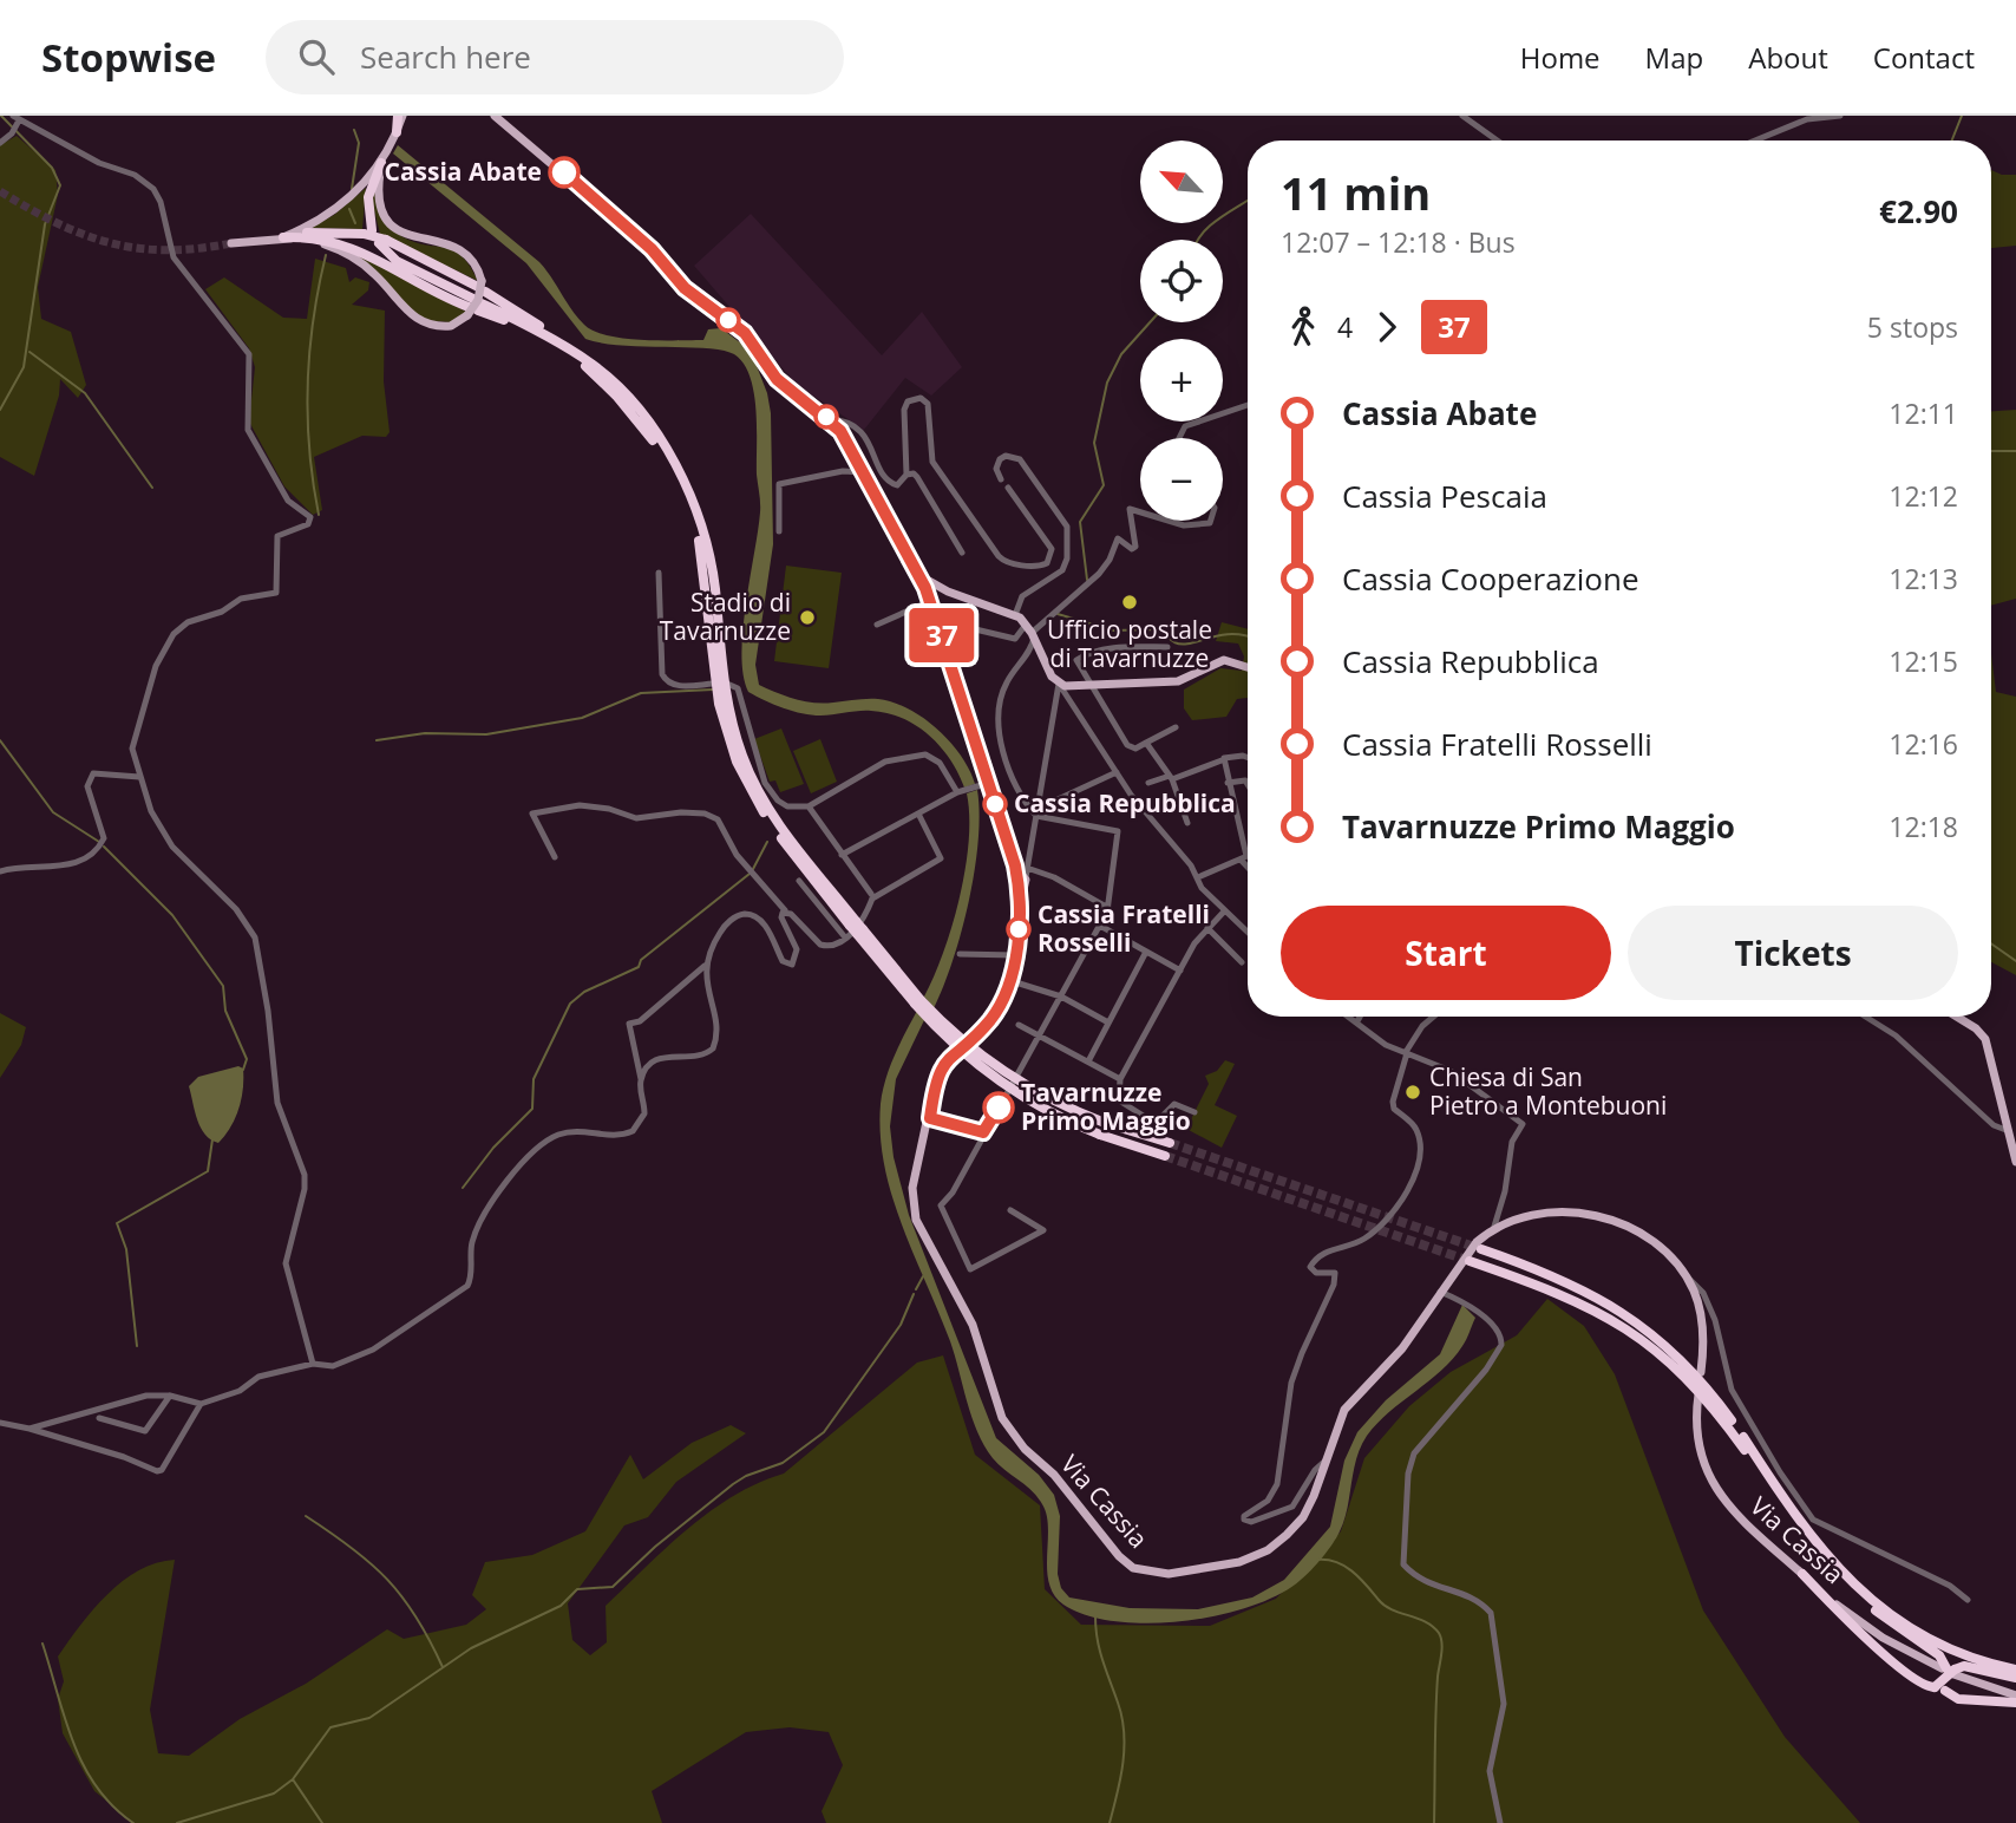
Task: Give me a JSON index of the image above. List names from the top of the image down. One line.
{"streets":{"main road":["Via Cassia"]},"places":["Cassia Abate","Ufficio postale di Tavarnuzze","Stadio di Tavarnuzze","Cassia Repubblica","Cassia Fratelli Rosselli","Chiesa di San Pietro a Montebuoni","Tavarnuzze Primo Maggio"],"lines":["bus line 37"],"north":"top left","page":{"header":"Stopwise","search":"Search here","nav":["Home","Map","About","Contact"],"on_map":"37","map_buttons":["+","−"],"heading":["11 min","12:07 – 12:18 · Bus","€2.90"],"legs":["4","37","5 stops"],"list":[{"name":"Cassia Abate","value":"12:11"},{"name":"Cassia Pescaia","value":"12:12"},{"name":"Cassia Cooperazione","value":"12:13"},{"name":"Cassia Repubblica","value":"12:15"},{"name":"Cassia Fratelli Rosselli","value":"12:16"},{"name":"Tavarnuzze Primo Maggio","value":"12:18"}],"buttons":["Start","Tickets"]}}
